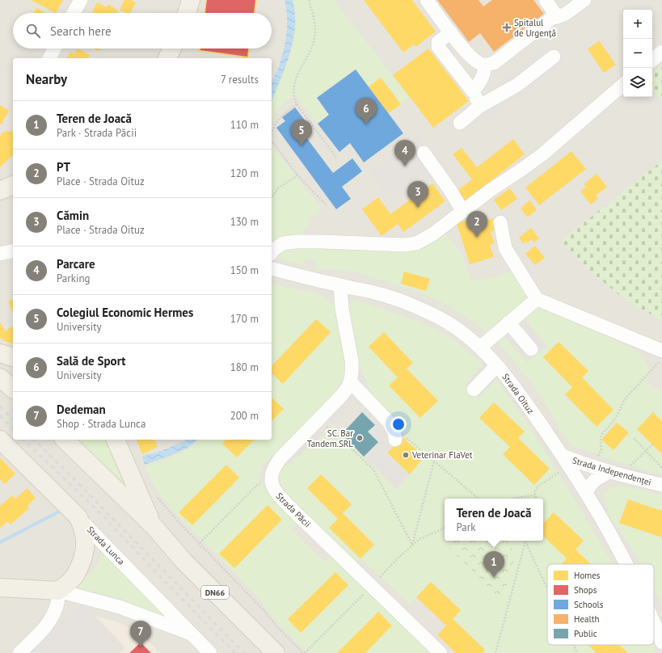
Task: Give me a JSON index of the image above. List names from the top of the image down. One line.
{"streets":{"main road":["Strada Lunca","DN66"],"street":["Strada Oituz","Strada Independenței","Strada Păcii"]},"crossings":[["Strada Oituz","Strada Independenței"]],"places":{"health":["Spitalul de Urgență"],"other":["SC. Bar Tandem.SRL","Veterinar FlaVet"]},"legend":["Homes","Shops","Schools","Health","Public"],"page":{"map_buttons":["+","−"],"search":"Search here","heading":["Nearby","7 results"],"pins":["6","5","4","3","2","1","7"],"list":[{"mark":"1","name":"Teren de Joacă","note":"Park · Strada Păcii","value":"110 m"},{"mark":"2","name":"PT","note":"Place · Strada Oituz","value":"120 m"},{"mark":"3","name":"Cămin","note":"Place · Strada Oituz","value":"130 m"},{"mark":"4","name":"Parcare","note":"Parking","value":"150 m"},{"mark":"5","name":"Colegiul Economic Hermes","note":"University","value":"170 m"},{"mark":"6","name":"Sală de Sport","note":"University","value":"180 m"},{"mark":"7","name":"Dedeman","note":"Shop · Strada Lunca","value":"200 m"}],"popup":["Teren de Joacă","Park"]}}
